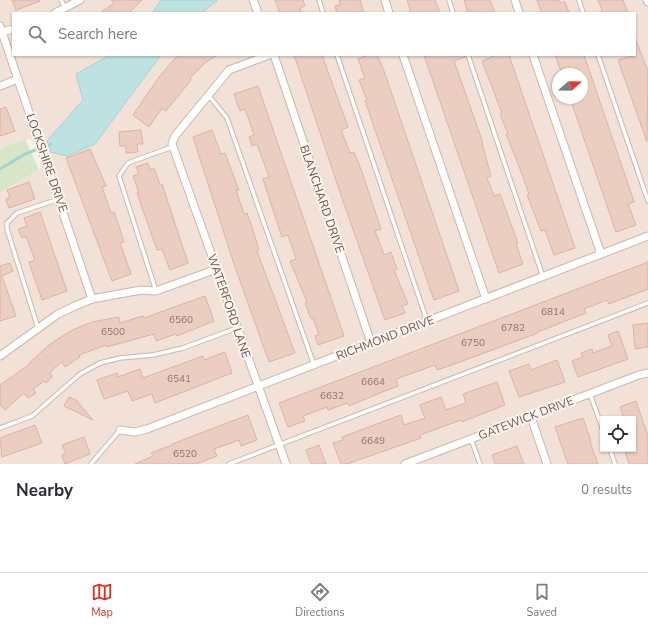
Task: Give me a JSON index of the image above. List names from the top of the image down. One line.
{"streets":{"street":["LOCKSHIRE DRIVE","BLANCHARD DRIVE","WATERFORD LANE","RICHMOND DRIVE","GATEWICK DRIVE"]},"crossings":[["BLANCHARD DRIVE","RICHMOND DRIVE"],["WATERFORD LANE","RICHMOND DRIVE"]],"house_numbers":["6814","6560","6782","6500","6750","6541","6664","6632","6649","6520"],"north":"right","page":{"search":"Search here","heading":["Nearby","0 results"],"nav":["Map","Directions","Saved"]}}
